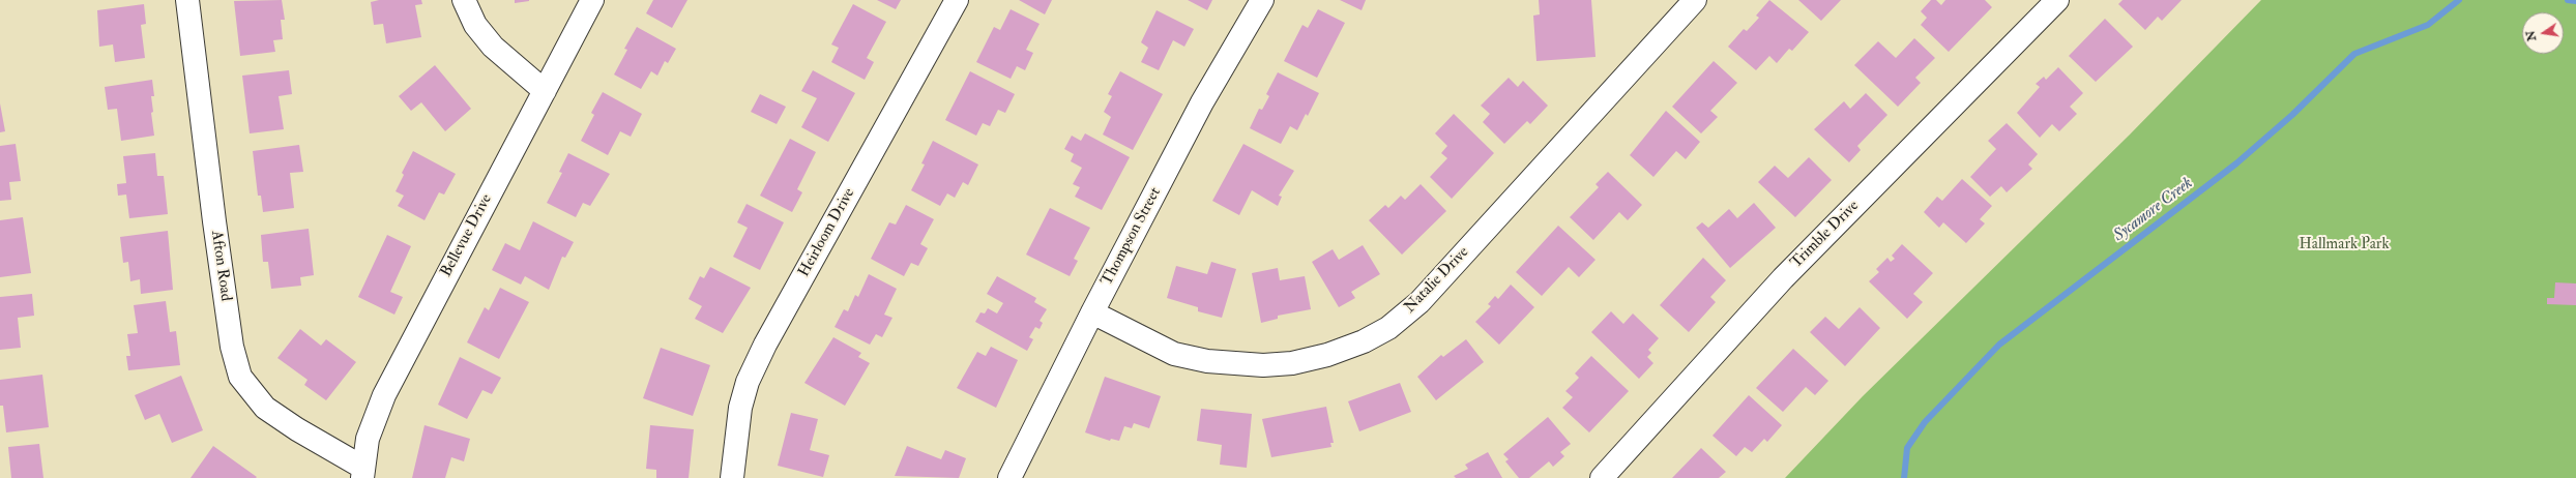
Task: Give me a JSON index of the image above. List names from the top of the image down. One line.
{"streets":{"street":["Heirloom Drive","Trimble Drive","Bellevue Drive","Thompson Street","Afton Road","Natalie Drive"]},"crossings":[["Bellevue Drive","Afton Road"],["Thompson Street","Natalie Drive"]],"water":["Sycamore Creek"],"parks":["Hallmark Park"],"north":"left"}
